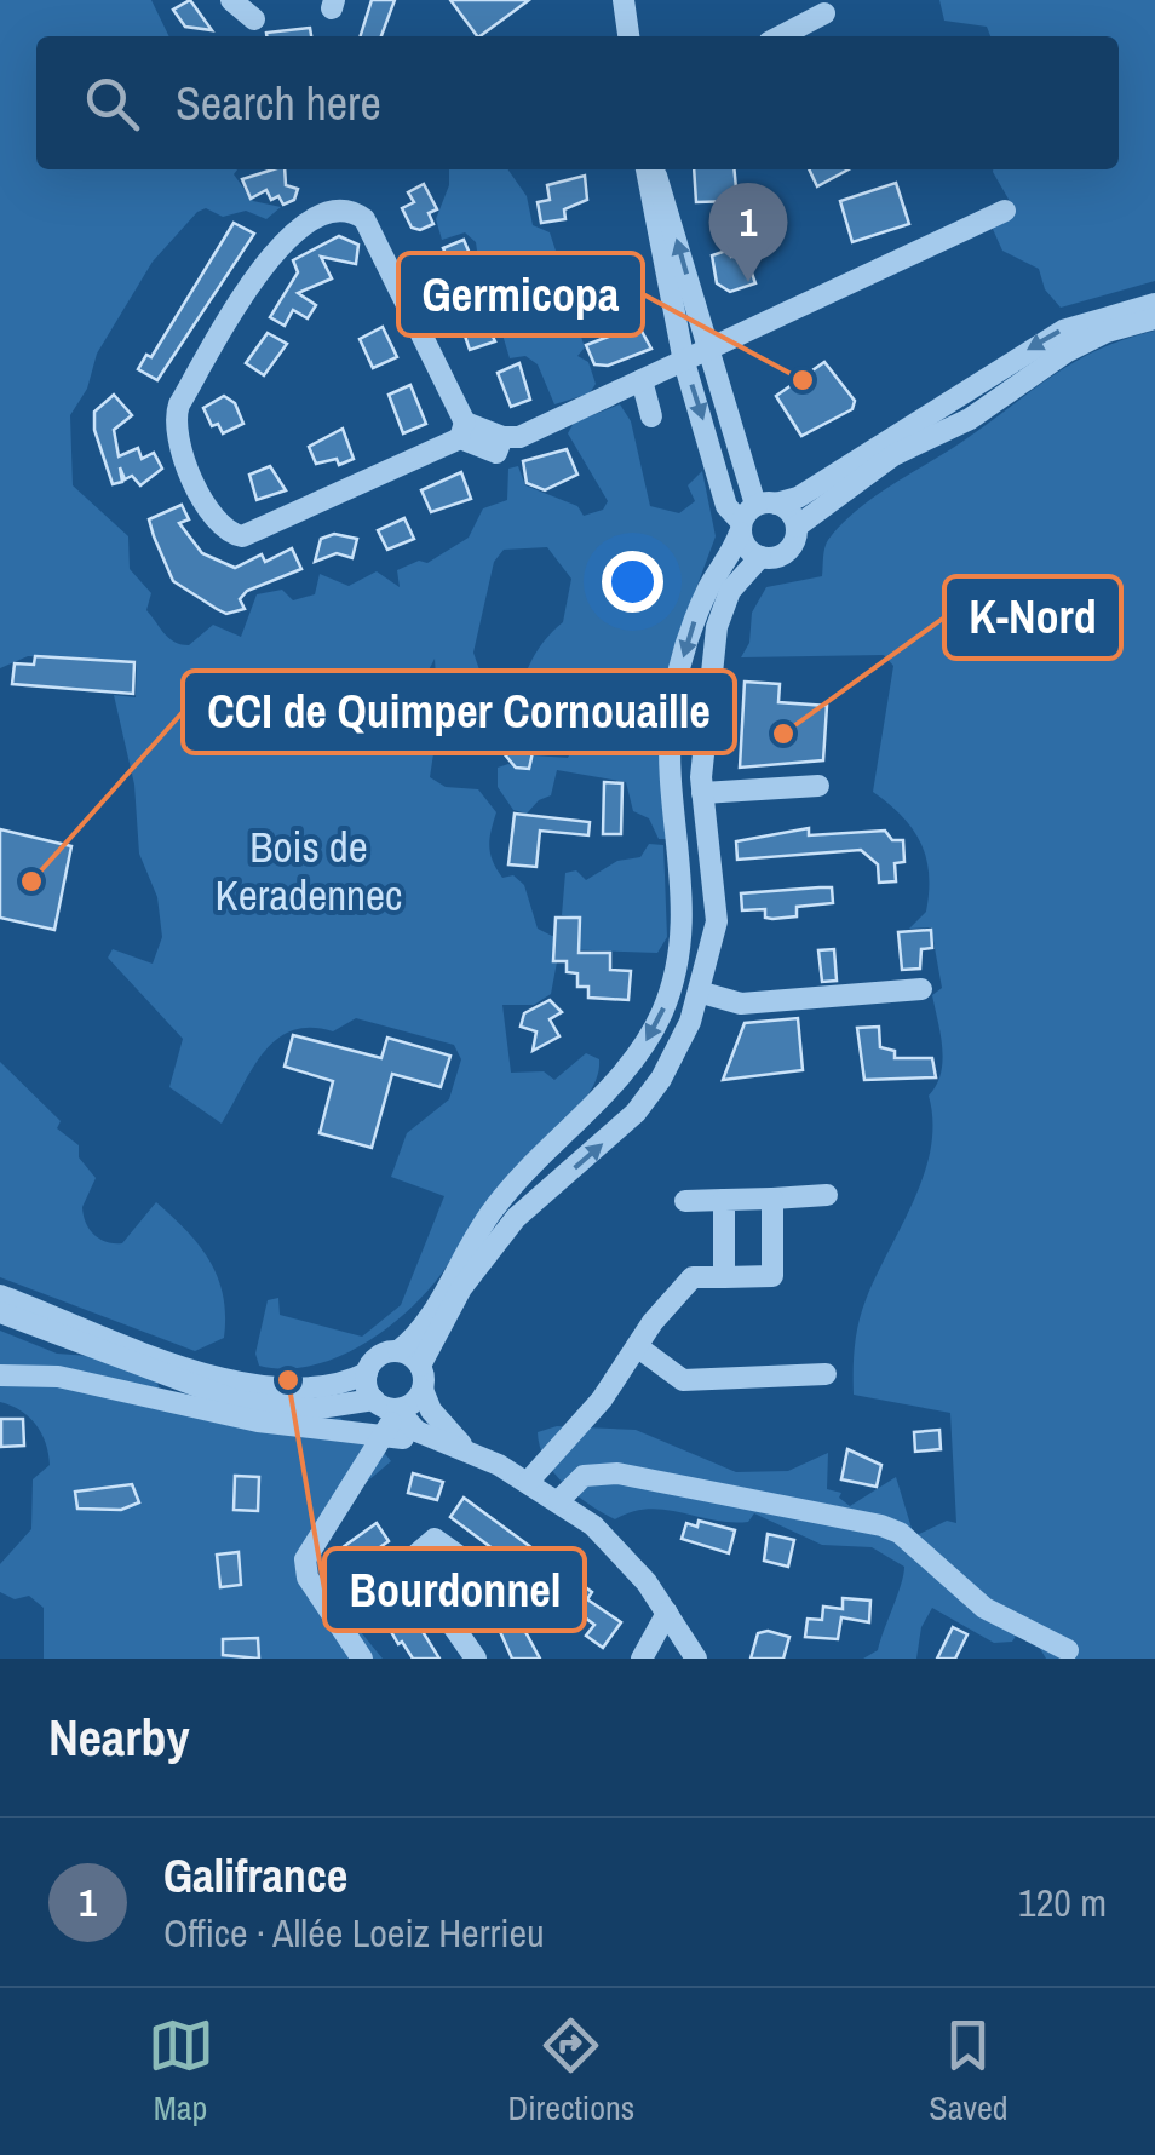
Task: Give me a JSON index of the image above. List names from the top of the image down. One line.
{"parks":["Bois de Keradennec"],"places":["Germicopa","K-Nord","CCI de Quimper Cornouaille","Bourdonnel"],"page":{"search":"Search here","pins":"1","heading":"Nearby","list":[{"mark":"1","name":"Galifrance","note":"Office · Allée Loeiz Herrieu","value":"120 m"}],"nav":["Map","Directions","Saved"]}}
